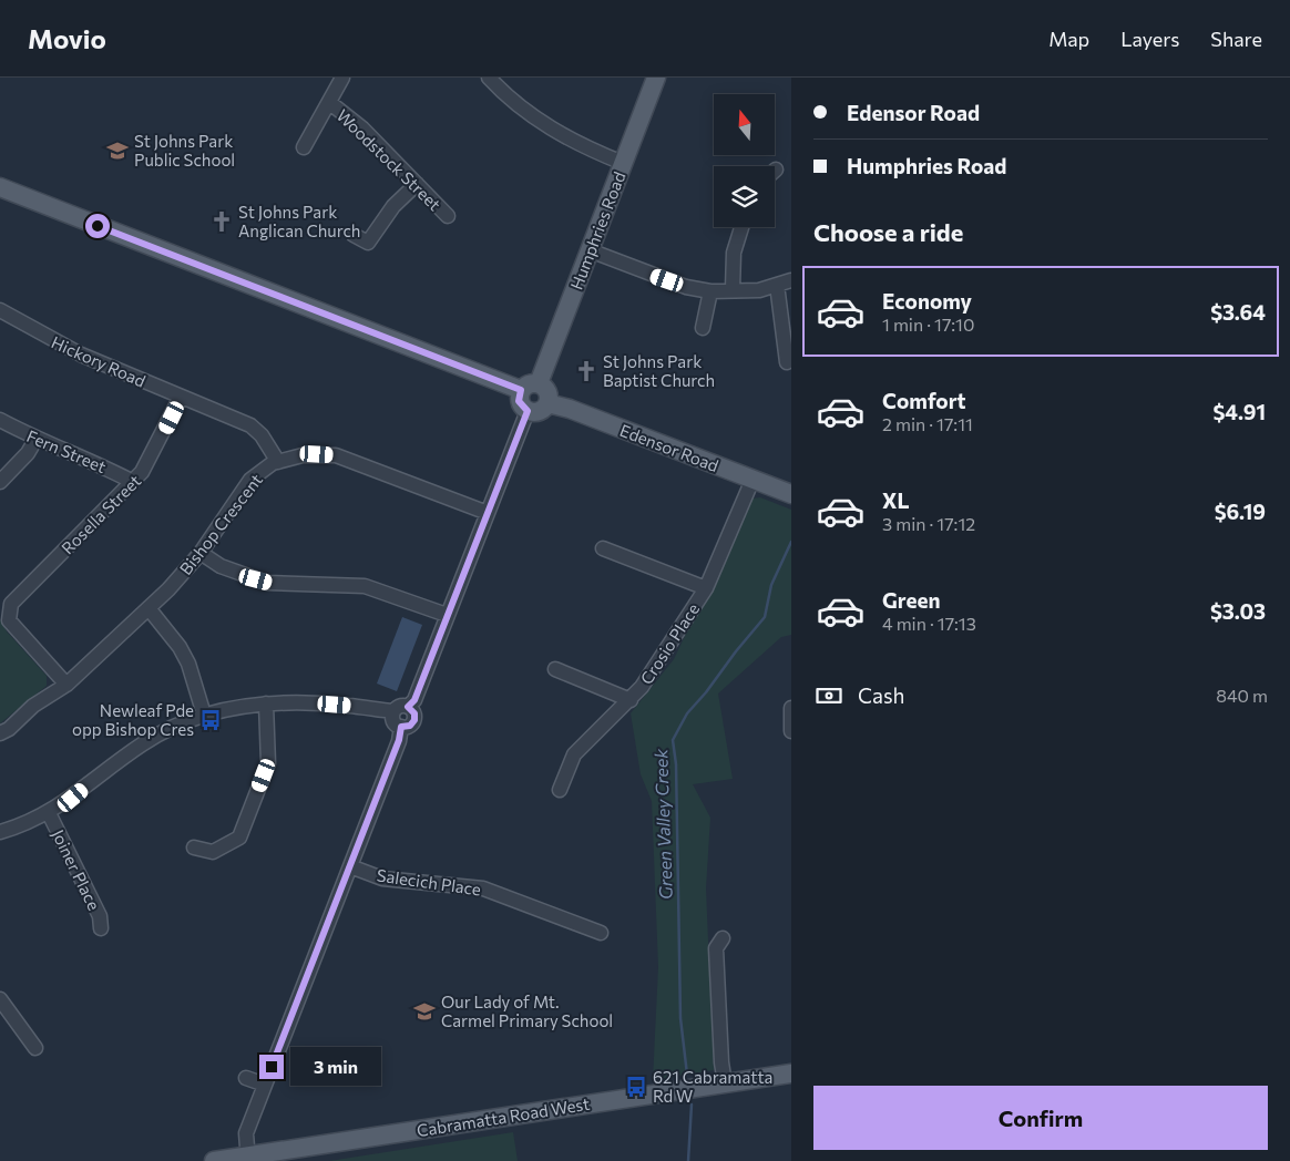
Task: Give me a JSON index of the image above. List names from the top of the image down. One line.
{"streets":{"main road":["Humphries Road","Edensor Road","Cabramatta Road West"],"street":["Woodstock Street","Hickory Road","Fern Street","Rosella Street","Bishop Crescent","Crosio Place","Joiner Place","Salecich Place"]},"crossings":[["Humphries Road","Edensor Road"],["Hickory Road","Rosella Street"],["Hickory Road","Bishop Crescent"],["Edensor Road","Crosio Place"],["Fern Street","Rosella Street"],["Rosella Street","Bishop Crescent"]],"water":["Green Valley Creek"],"places":{"school or university":["St Johns Park Public School","Our Lady of Mt. Carmel Primary School"],"church":["St Johns Park Anglican Church","St Johns Park Baptist Church"],"bus stop":["Newleaf Pde opp Bishop Cres","621 Cabramatta Rd W"]},"north":"top","page":{"header":"Movio","nav":["Map","Layers","Share"],"banner":["Edensor Road","Humphries Road"],"heading":"Choose a ride","list":[{"name":"Economy","note":"1 min · 17:10","value":"$3.64"},{"name":"Comfort","note":"2 min · 17:11","value":"$4.91"},{"name":"XL","note":"3 min · 17:12","value":"$6.19"},{"name":"Green","note":"4 min · 17:13","value":"$3.03"}],"pay":["Cash","840 m"],"bubble":"3 min","buttons":"Confirm"}}
